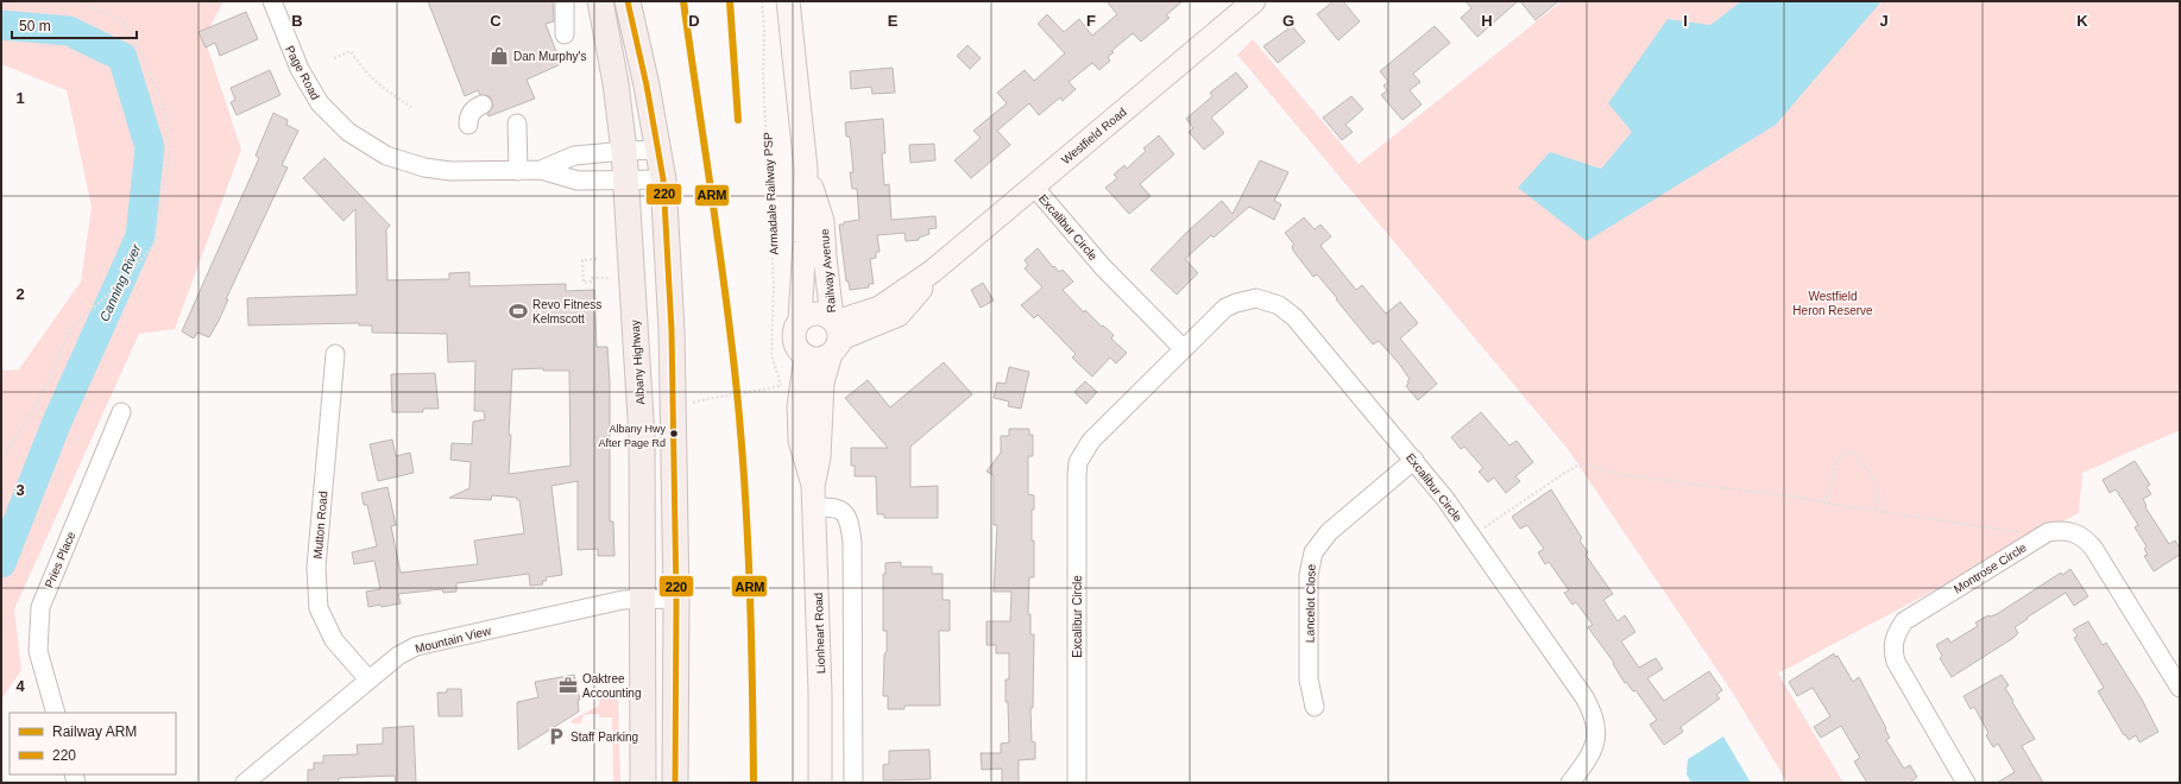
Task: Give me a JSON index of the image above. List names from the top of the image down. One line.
{"streets":{"highway":["Albany Highway"],"main road":["Westfield Road","Railway Avenue","Lionheart Road"],"street":["Page Road","Excalibur Circle","Mutton Road","Pries Place","Montrose Circle","Lancelot Close","Mountain View"],"path":["Armadale Railway PSP"]},"crossings":[["Page Road","Albany Highway"],["Westfield Road","Excalibur Circle"],["Westfield Road","Railway Avenue"],["Westfield Road","Lionheart Road"],["Excalibur Circle","Lancelot Close"],["Railway Avenue","Lionheart Road"],["Albany Highway","Mountain View"],["Mutton Road","Mountain View"]],"water":["Canning River"],"parks":["Westfield Heron Reserve"],"places":{"shop":["Dan Murphy's"],"sports":["Revo Fitness Kelmscott"],"other":["Albany Hwy After Page Rd"],"office":["Oaktree Accounting"],"parking":["Staff Parking"]},"lines":["rail line ARM","transit line 220"],"legend":["Railway ARM","220"],"scale_bar":"50 m","grid":{"columns":["B","C","D","E","F","G","H","I","J","K"],"rows":["1","2","3","4"]}}
